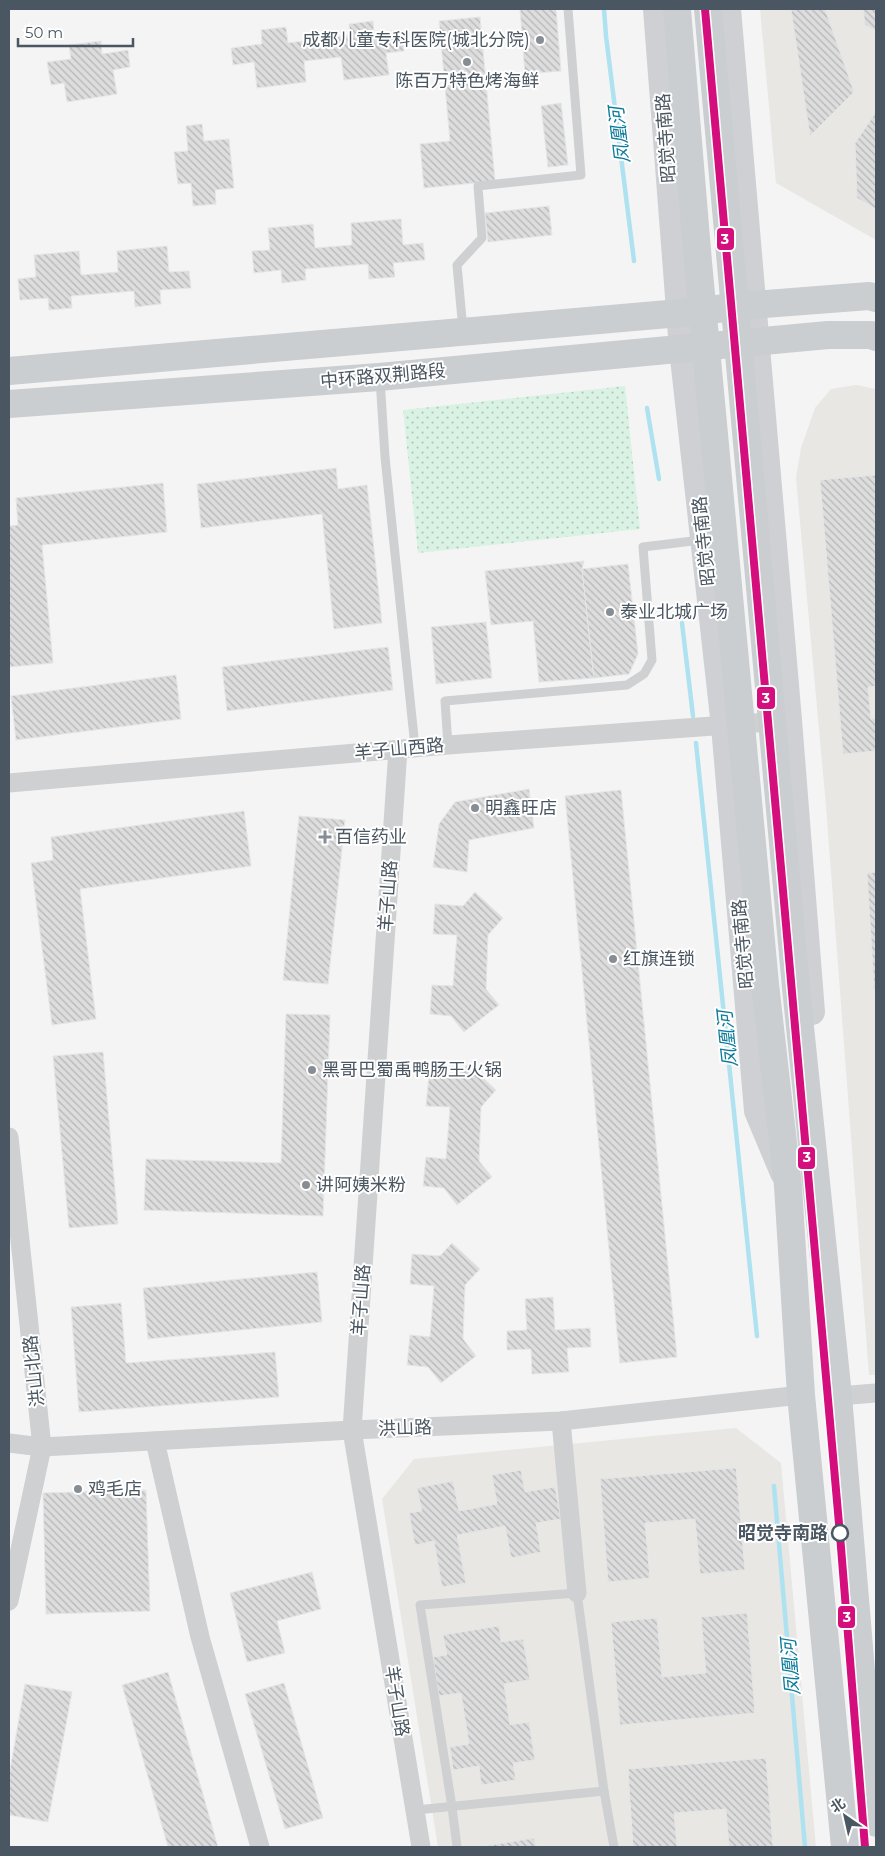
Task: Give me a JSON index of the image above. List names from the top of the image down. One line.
{"streets":{"main road":["昭觉寺南路","中环路双荆路段"],"street":["羊子山西路","羊子山路","洪山北路","洪山路"]},"crossings":[["昭觉寺南路","中环路双荆路段"],["昭觉寺南路","羊子山西路"],["昭觉寺南路","洪山路"],["羊子山西路","羊子山路"],["羊子山路","洪山路"],["洪山北路","洪山路"]],"water":["凤凰河"],"places":{"other":["成都儿童专科医院(城北分院)","陈百万特色烤海鲜","泰业北城广场","明鑫旺店","红旗连锁","黑哥巴蜀禹鸭肠王火锅","讲阿姨米粉","鸡毛店","昭觉寺南路"],"health":["百信药业"]},"lines":["transit line 3"],"scale_bar":"50 m","north":"top left"}
